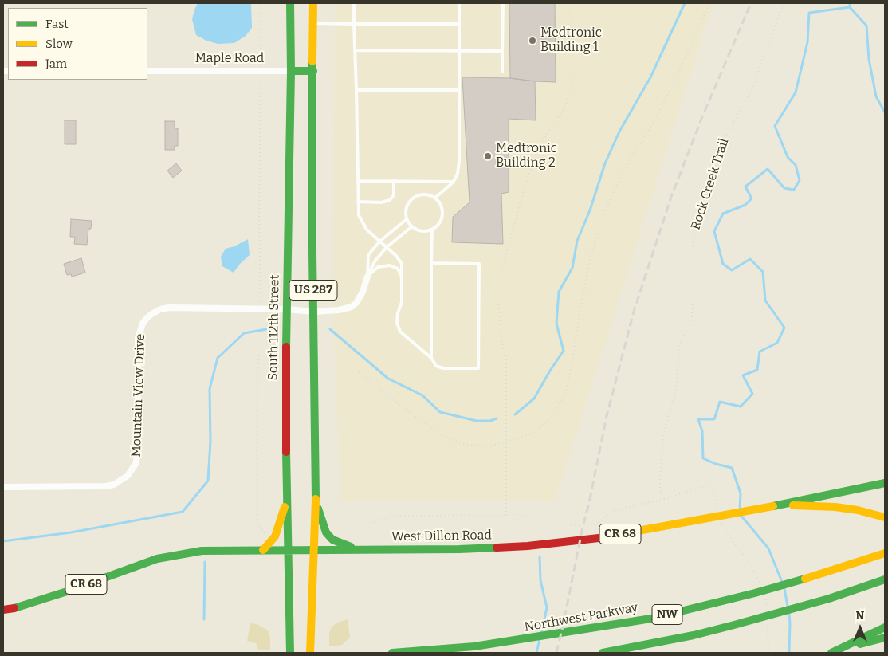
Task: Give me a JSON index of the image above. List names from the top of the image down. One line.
{"streets":{"main road":["Maple Road","US 287","South 112th Street","CR 68","West Dillon Road","NW","Northwest Parkway"],"street":["Mountain View Drive"],"path":["Rock Creek Trail"]},"crossings":[["Maple Road","US 287"],["Maple Road","South 112th Street"],["US 287","Mountain View Drive"],["US 287","West Dillon Road"],["South 112th Street","Mountain View Drive"],["South 112th Street","West Dillon Road"]],"places":["Medtronic Building 1","Medtronic Building 2"],"legend":["Fast","Slow","Jam"],"north":"top"}
